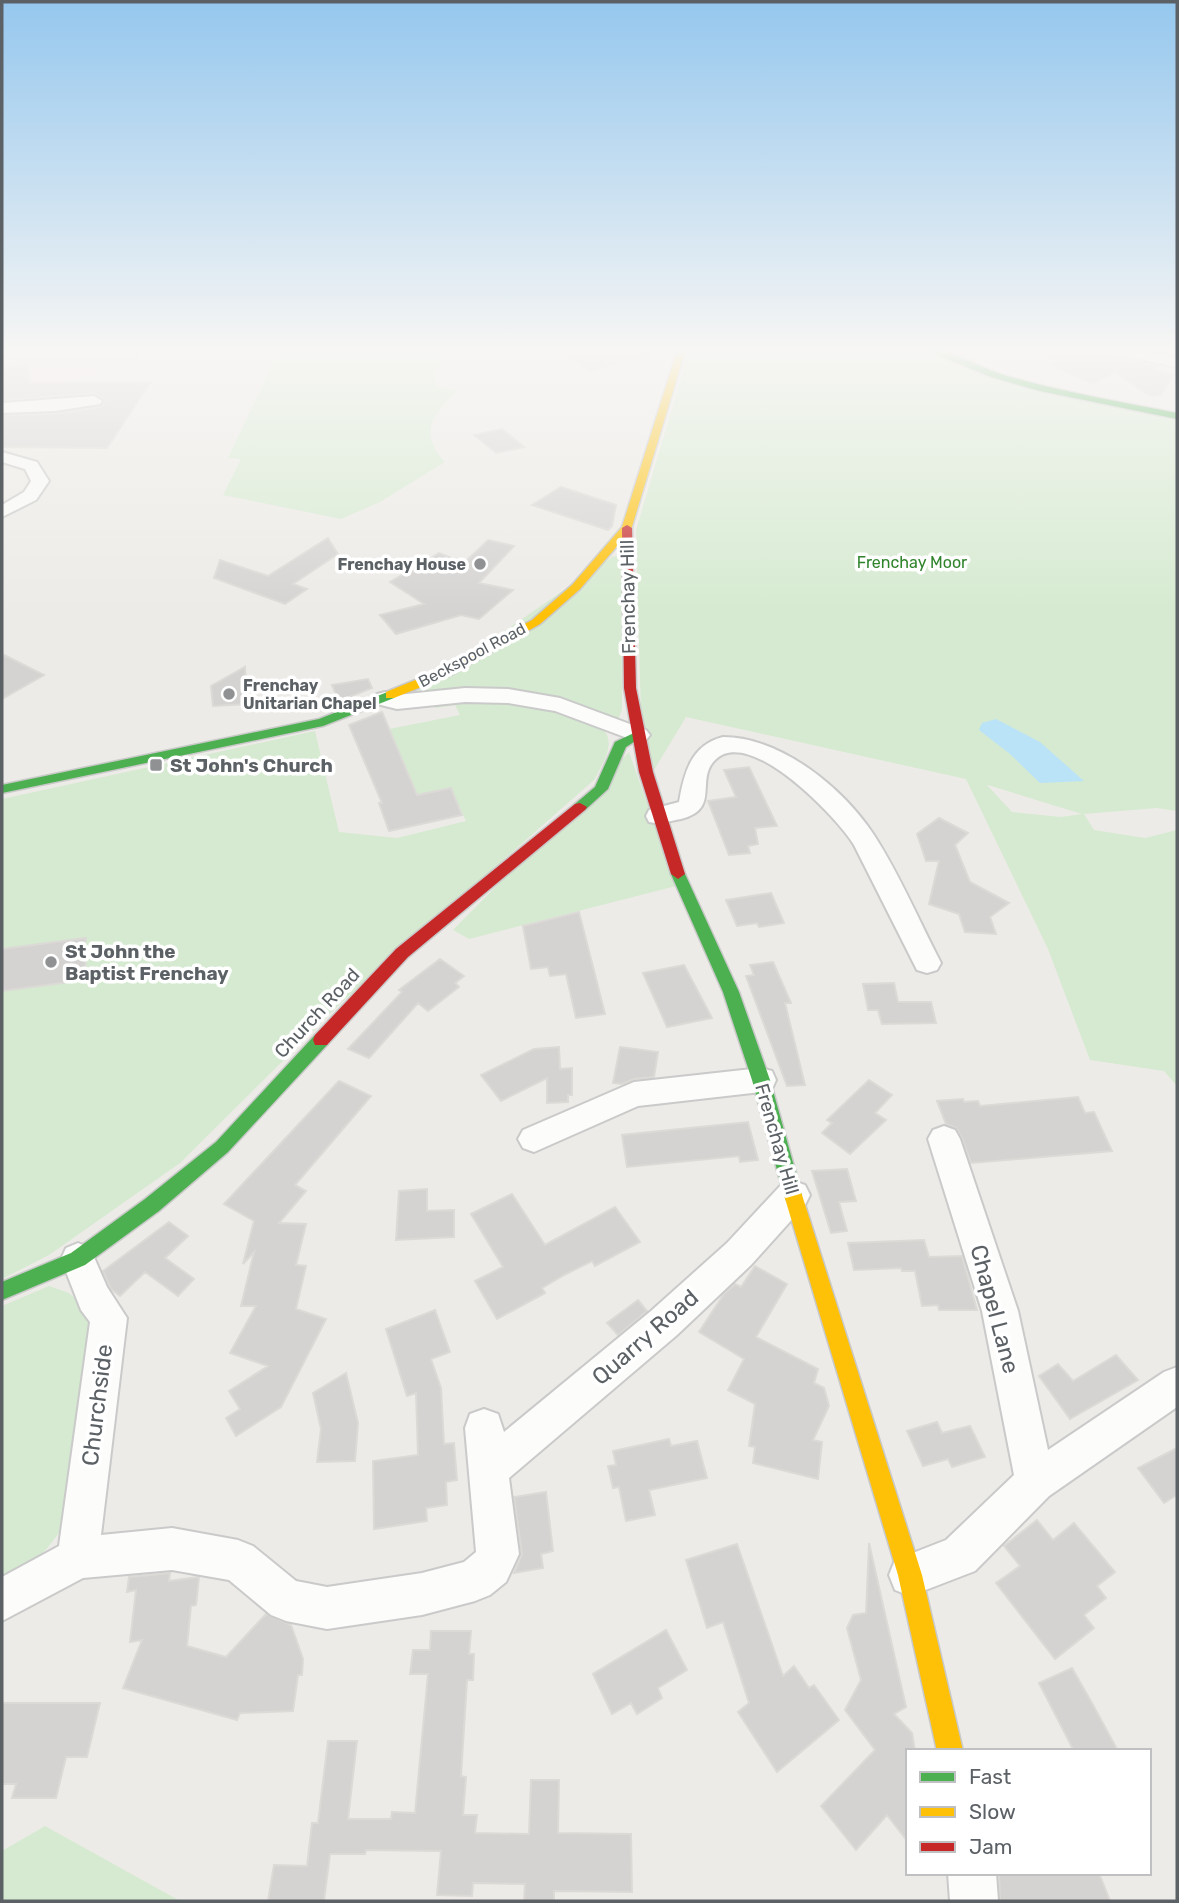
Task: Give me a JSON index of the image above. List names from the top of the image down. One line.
{"streets":{"street":["Frenchay Hill","Beckspool Road","Church Road","Chapel Lane","Quarry Road","Churchside"]},"crossings":[["Frenchay Hill","Beckspool Road"],["Frenchay Hill","Church Road"],["Frenchay Hill","Quarry Road"],["Beckspool Road","Church Road"],["Church Road","Churchside"]],"parks":["Frenchay Moor"],"places":{"other":["Frenchay House","Frenchay Unitarian Chapel","St John the Baptist Frenchay"],"transit":["St John's Church"]},"legend":["Fast","Slow","Jam"]}
